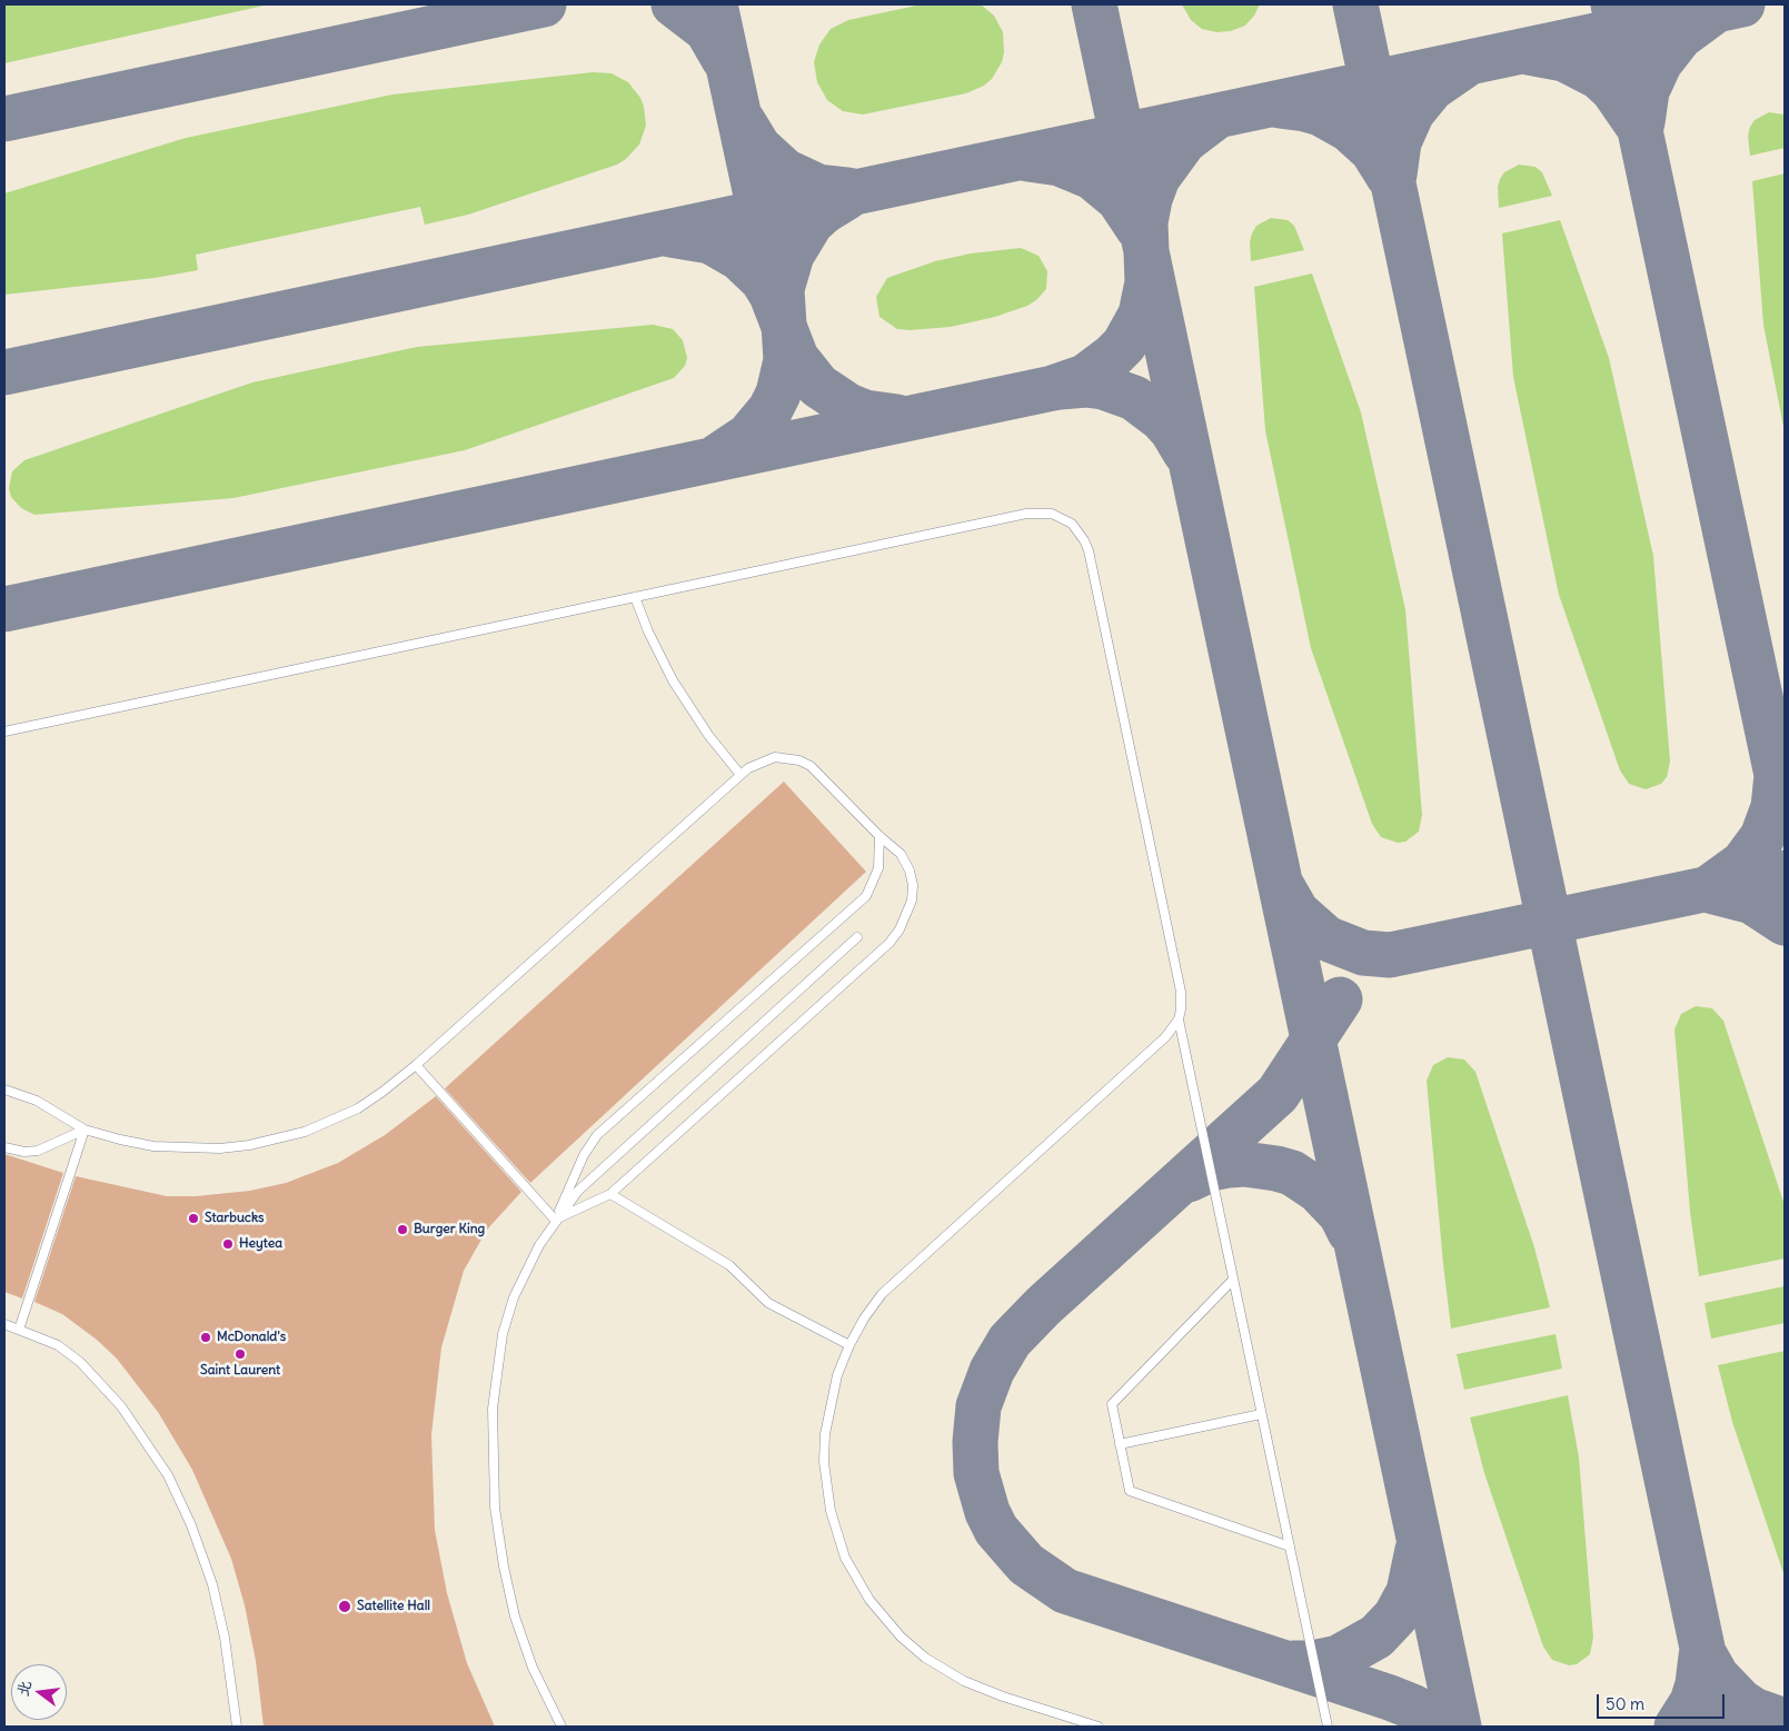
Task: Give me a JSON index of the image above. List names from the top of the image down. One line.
{"places":["Starbucks","Burger King","Heytea","McDonald's","Saint Laurent","Satellite Hall"],"scale_bar":"50 m","north":"left"}
